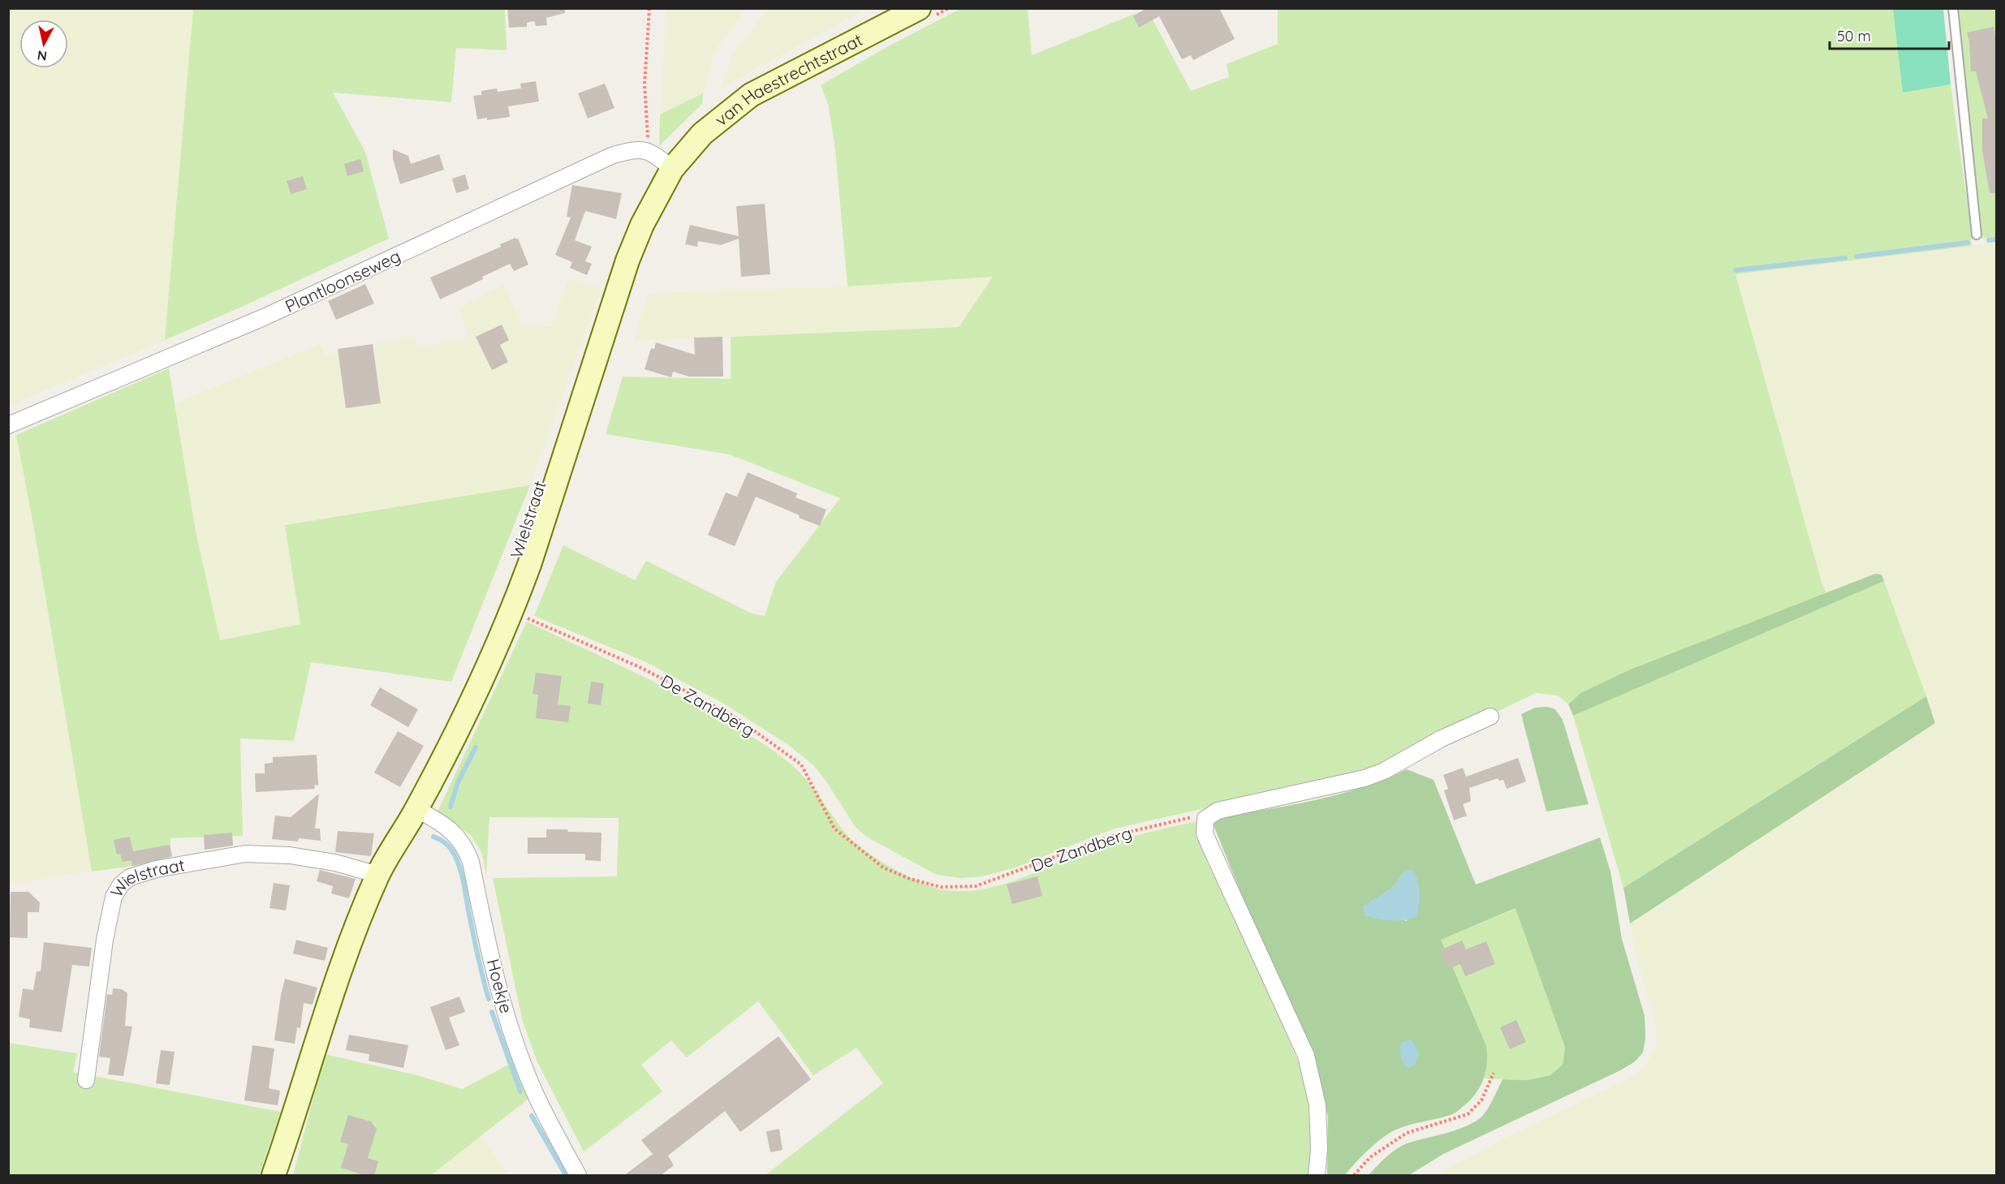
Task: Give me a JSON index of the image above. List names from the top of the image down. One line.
{"streets":{"street":["van Haestrechtstraat","Plantloonseweg","Wielstraat","Hoekje"],"path":["De Zandberg"]},"crossings":[["van Haestrechtstraat","Wielstraat"],["Wielstraat","Hoekje"]],"scale_bar":"50 m","north":"bottom"}
